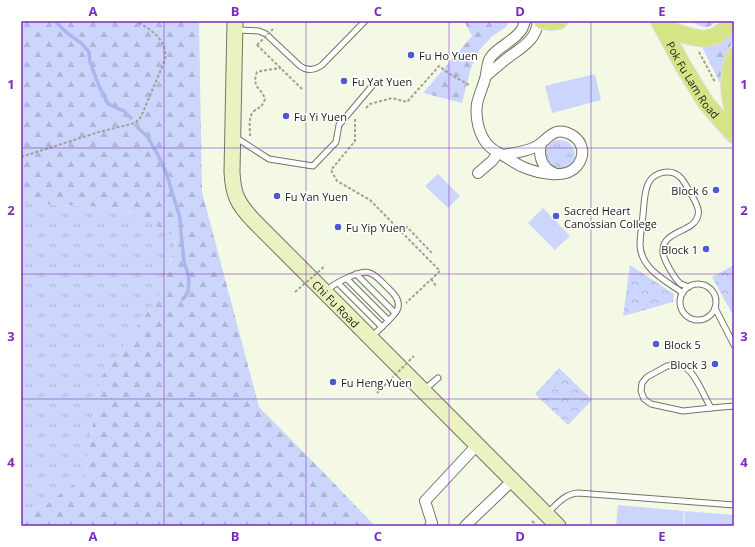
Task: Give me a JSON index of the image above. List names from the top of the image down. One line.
{"streets":{"main road":["Pok Fu Lam Road"],"street":["Chi Fu Road"]},"places":["Fu Ho Yuen","Fu Yat Yuen","Fu Yi Yuen","Block 6","Fu Yan Yuen","Sacred Heart Canossian College","Fu Yip Yuen","Block 1","Block 5","Block 3","Fu Heng Yuen"],"grid":{"columns":["A","B","C","D","E"],"rows":["1","2","3","4"]}}
